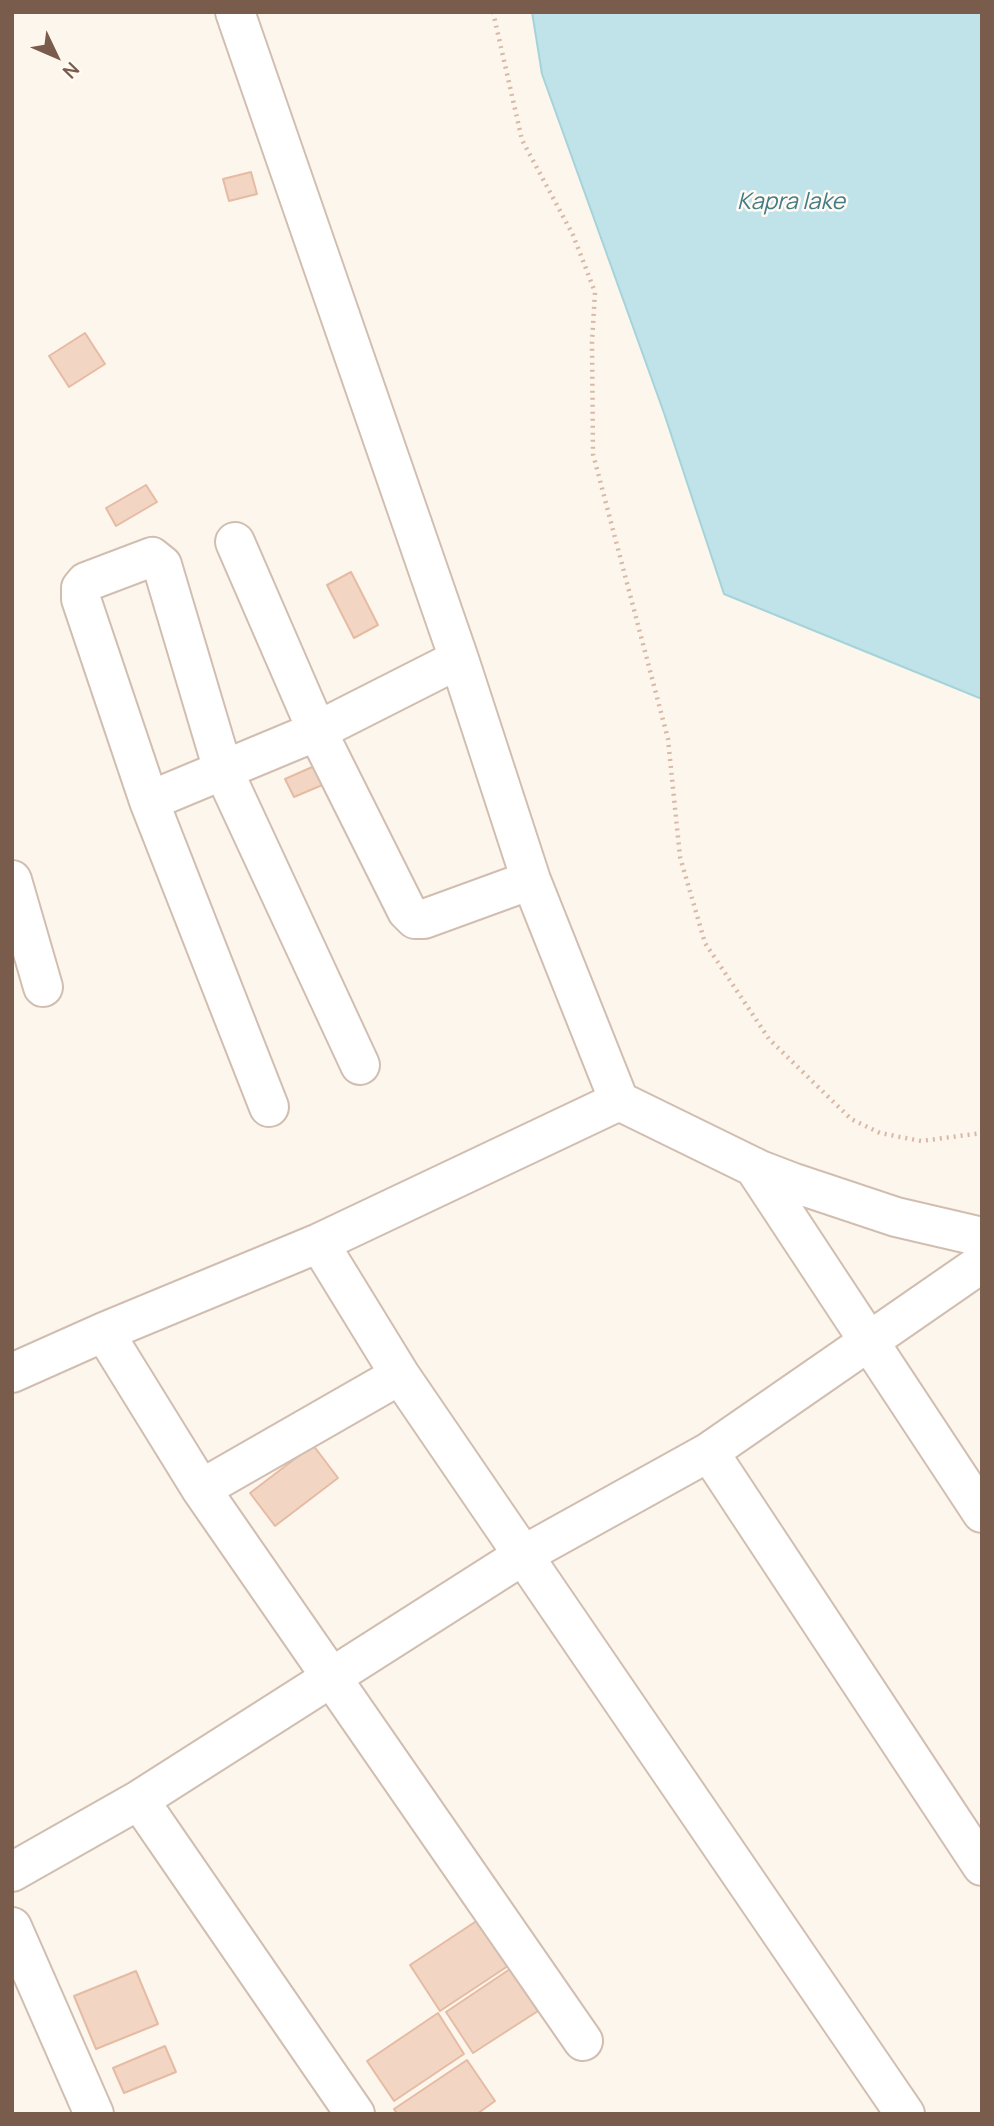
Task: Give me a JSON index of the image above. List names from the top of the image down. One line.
{"water":["Kapra lake"],"north":"bottom right"}
